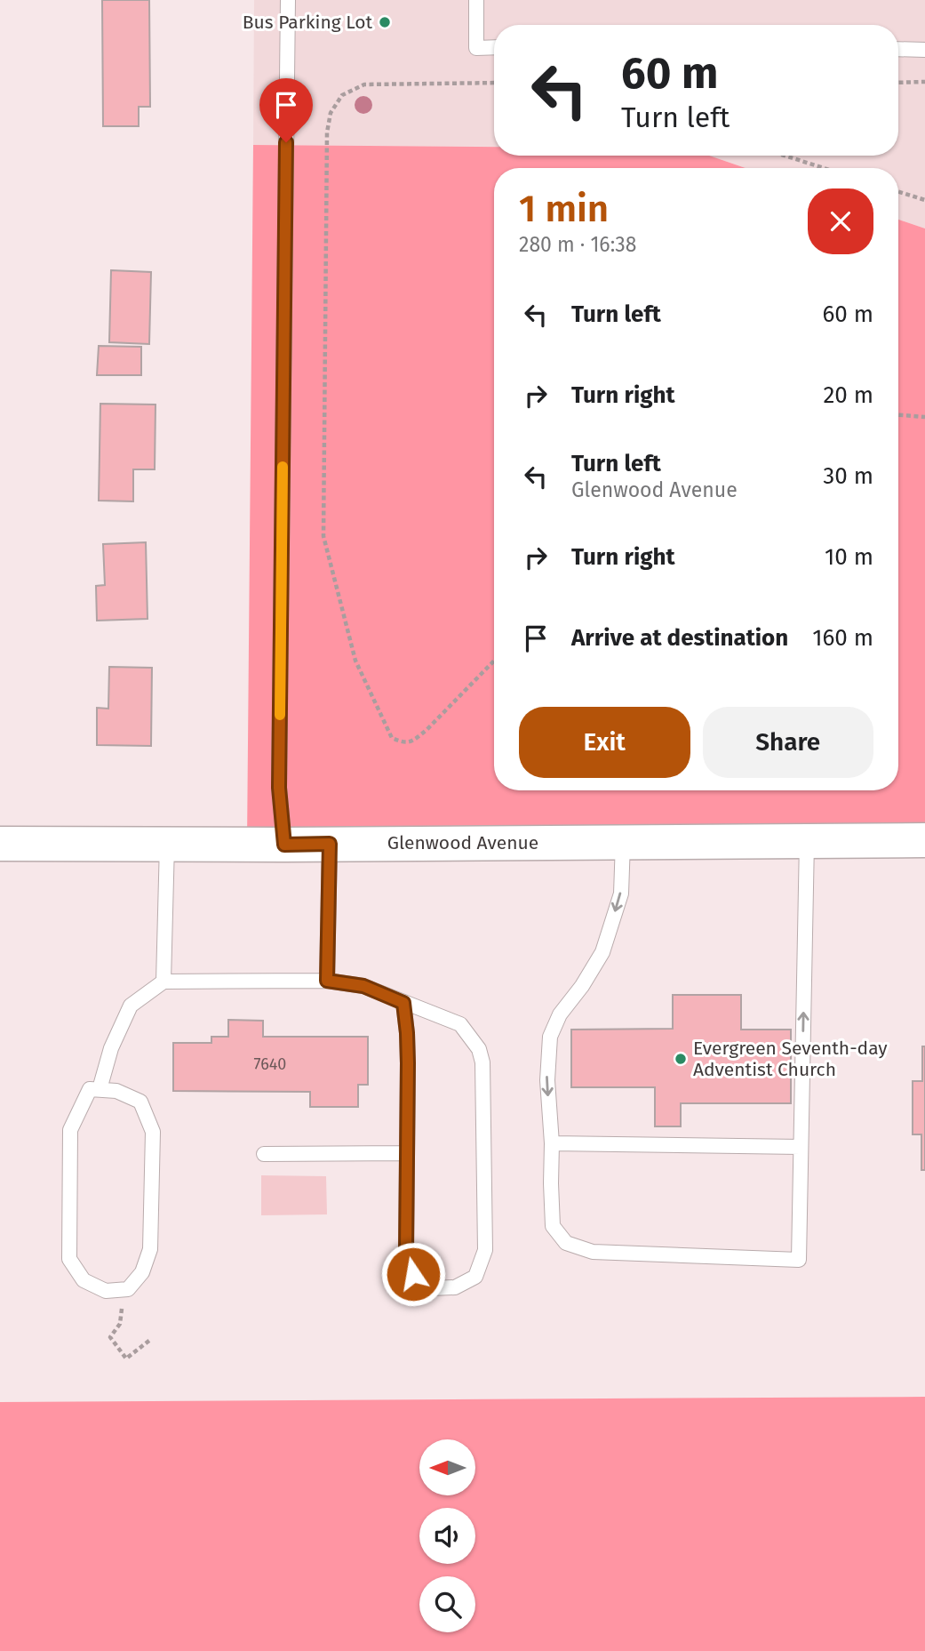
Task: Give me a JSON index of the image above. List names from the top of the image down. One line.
{"streets":{"street":["Glenwood Avenue"]},"places":["Bus Parking Lot","Evergreen Seventh-day Adventist Church"],"house_numbers":["7640"],"north":"left","page":{"turn":["60 m","Turn left"],"heading":["1 min","280 m · 16:38"],"list":[{"name":"Turn left","value":"60 m"},{"name":"Turn right","value":"20 m"},{"name":"Turn left","note":"Glenwood Avenue","value":"30 m"},{"name":"Turn right","value":"10 m"},{"name":"Arrive at destination","value":"160 m"}],"buttons":["Exit","Share"]}}
